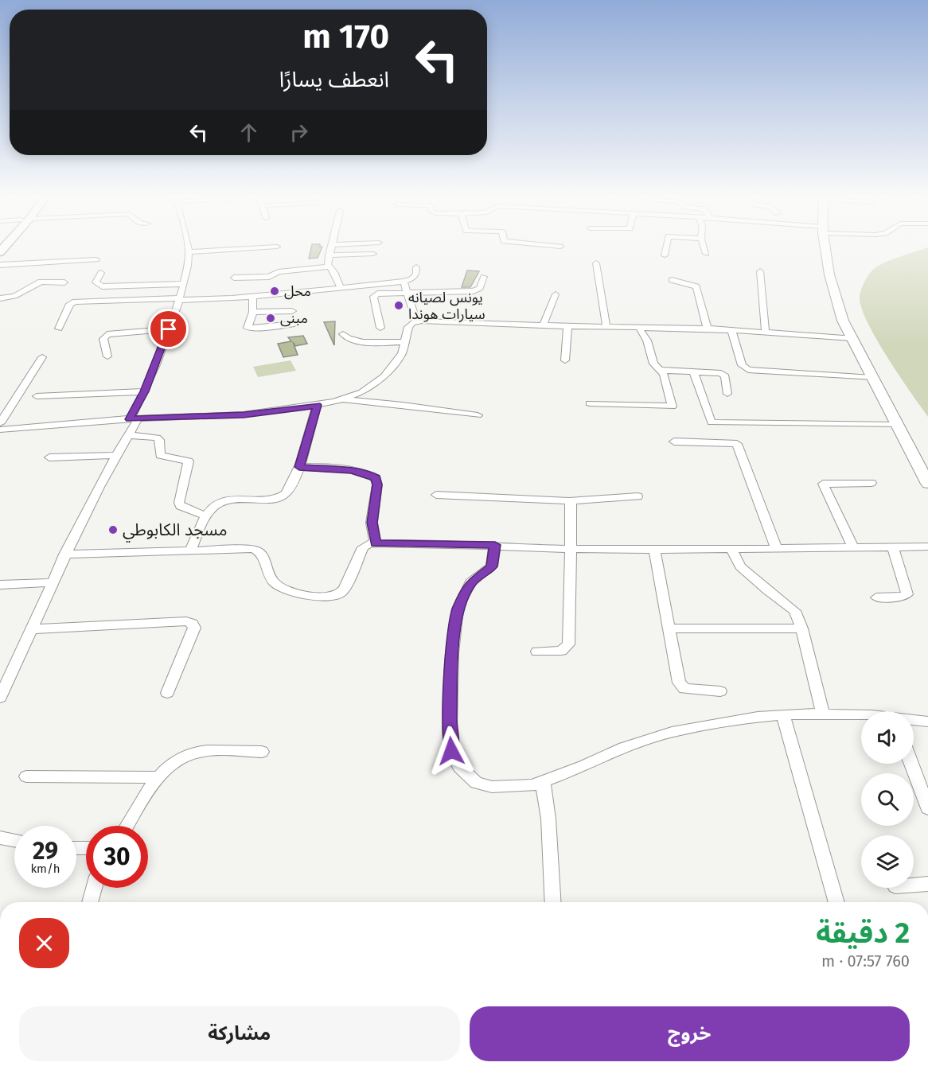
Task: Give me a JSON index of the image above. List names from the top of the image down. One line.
{"places":["محل","يونس لصيانه سيارات هوندا","مبنى","مسجد الكابوطي"],"page":{"turn":["170 m","انعطف يسارًا"],"speed":"29 km/h","limit":"30","heading":["2 دقيقة","760 m · 07:57"],"buttons":["خروج","مشاركة"]}}
